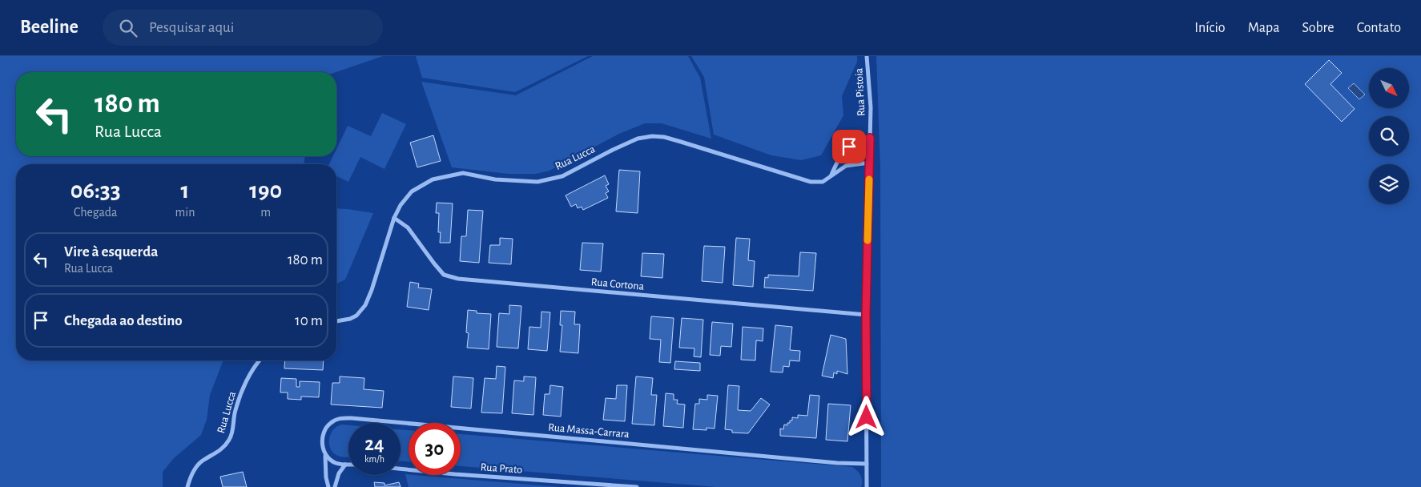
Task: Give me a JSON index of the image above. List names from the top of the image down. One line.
{"streets":{"street":["Rua Pistoia","Rua Lucca","Rua Cortona","Rua Massa-Carrara","Rua Prato"]},"crossings":[["Rua Pistoia","Rua Lucca"],["Rua Pistoia","Rua Cortona"],["Rua Pistoia","Rua Massa-Carrara"],["Rua Lucca","Rua Cortona"]],"north":"bottom right","page":{"header":"Beeline","search":"Pesquisar aqui","nav":["Início","Mapa","Sobre","Contato"],"turn":["180 m","Rua Lucca"],"eta":["06:33","Chegada","1","min","190","m"],"list":[{"name":"Vire à esquerda","note":"Rua Lucca","value":"180 m"},{"name":"Chegada ao destino","value":"10 m"}],"speed":"24 km/h","limit":"30"}}
